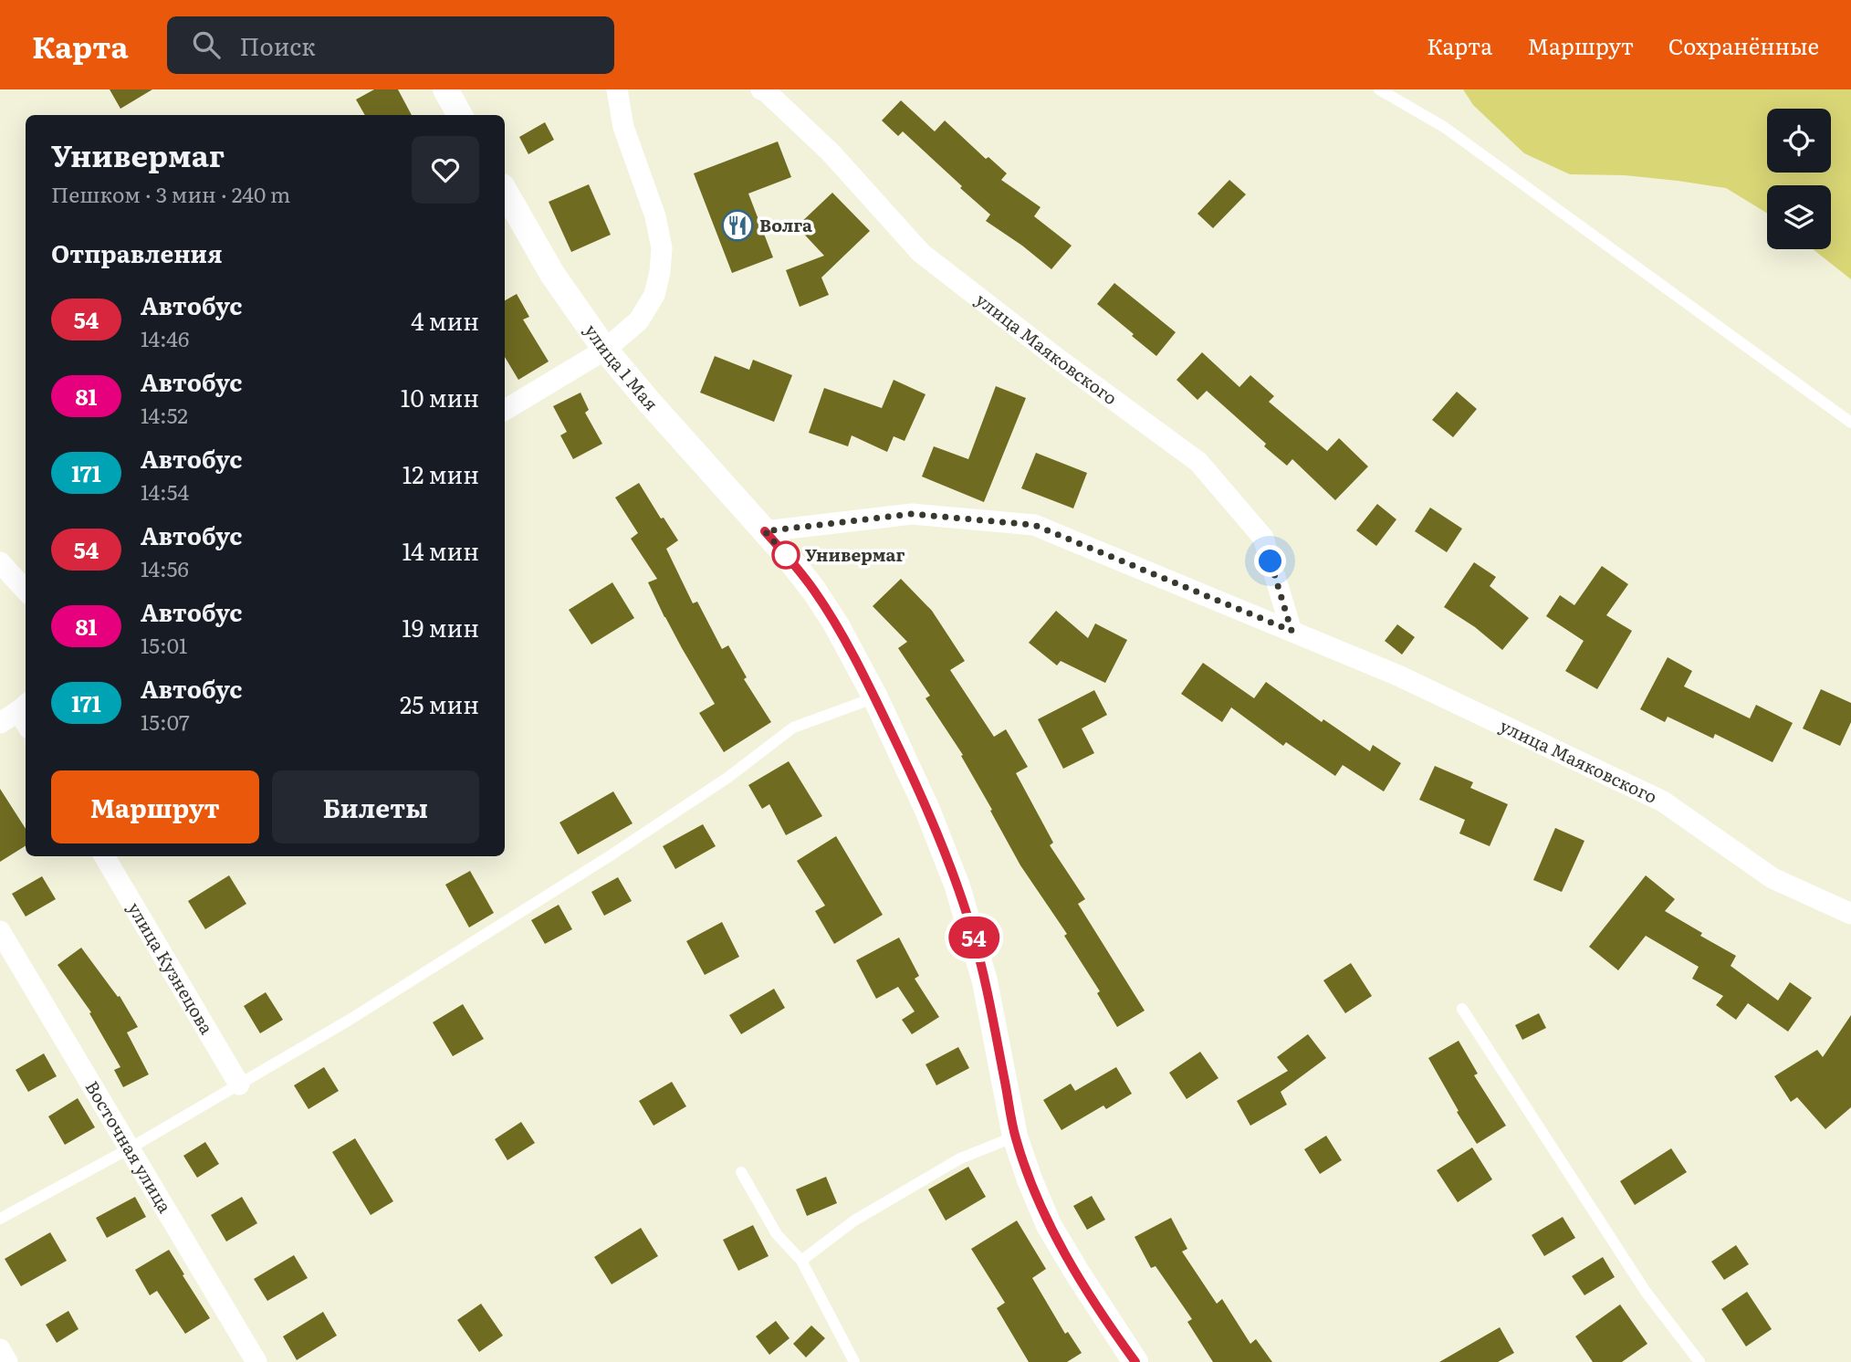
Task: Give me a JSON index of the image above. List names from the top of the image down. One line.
{"streets":{"street":["улица Маяковского","улица 1 Мая","улица Кузнецова","Восточная улица"]},"crossings":[["улица Маяковского","улица 1 Мая"]],"places":{"restaurant":["Волга"],"other":["Универмаг"]},"lines":["bus line 54"],"page":{"header":"Карта","search":"Поиск","nav":["Карта","Маршрут","Сохранённые"],"on_map":"54","heading":[["Универмаг","Пешком · 3 мин · 240 m"],"Отправления"],"list":[{"mark":"54","name":"Автобус","note":"14:46","value":"4 мин"},{"mark":"81","name":"Автобус","note":"14:52","value":"10 мин"},{"mark":"171","name":"Автобус","note":"14:54","value":"12 мин"},{"mark":"54","name":"Автобус","note":"14:56","value":"14 мин"},{"mark":"81","name":"Автобус","note":"15:01","value":"19 мин"},{"mark":"171","name":"Автобус","note":"15:07","value":"25 мин"}],"buttons":["Маршрут","Билеты"]}}
